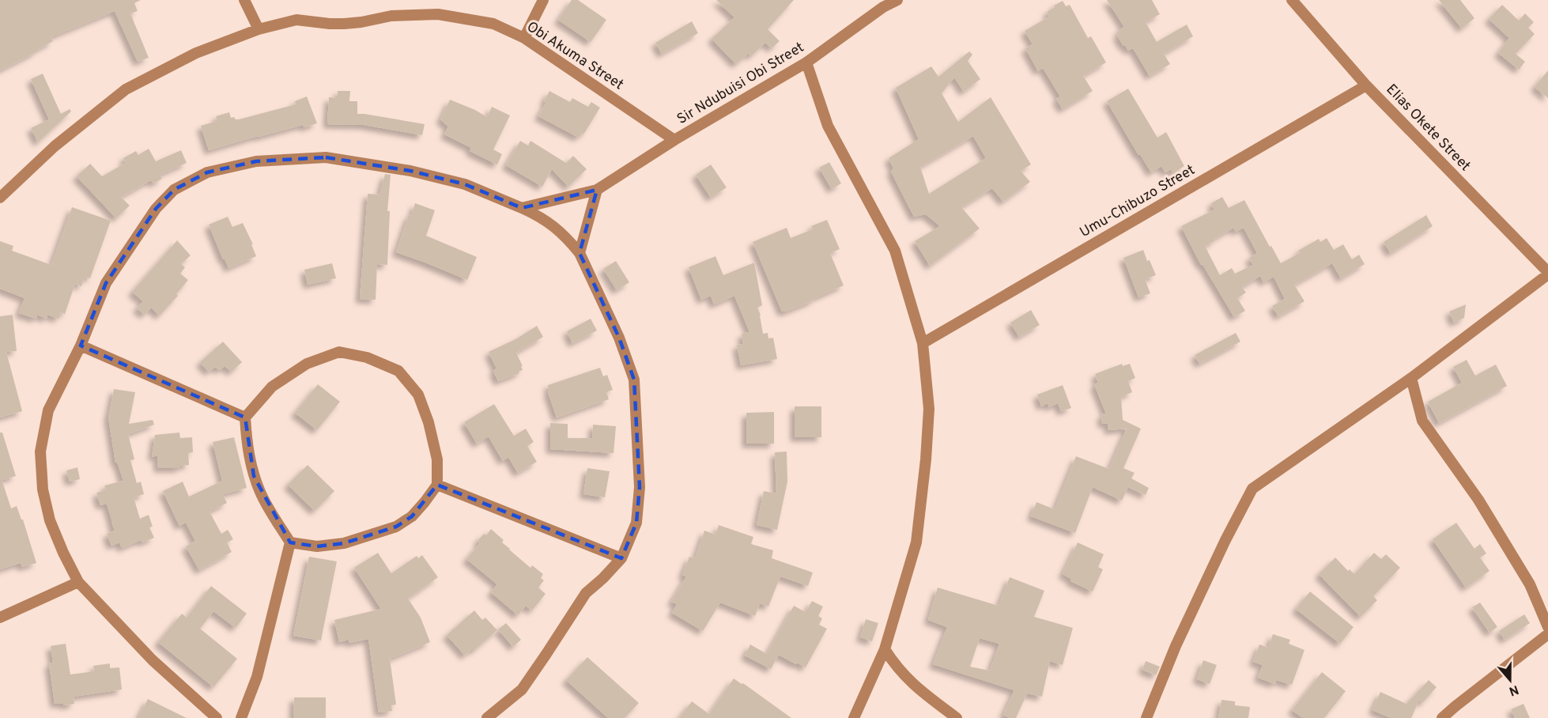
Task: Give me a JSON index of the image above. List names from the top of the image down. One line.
{"streets":{"street":["Obi Akuma Street","Sir Ndubuisi Obi Street","Elias Okete Street","Umu-Chibuzo Street"]},"crossings":[["Obi Akuma Street","Sir Ndubuisi Obi Street"],["Elias Okete Street","Umu-Chibuzo Street"]],"north":"bottom"}
